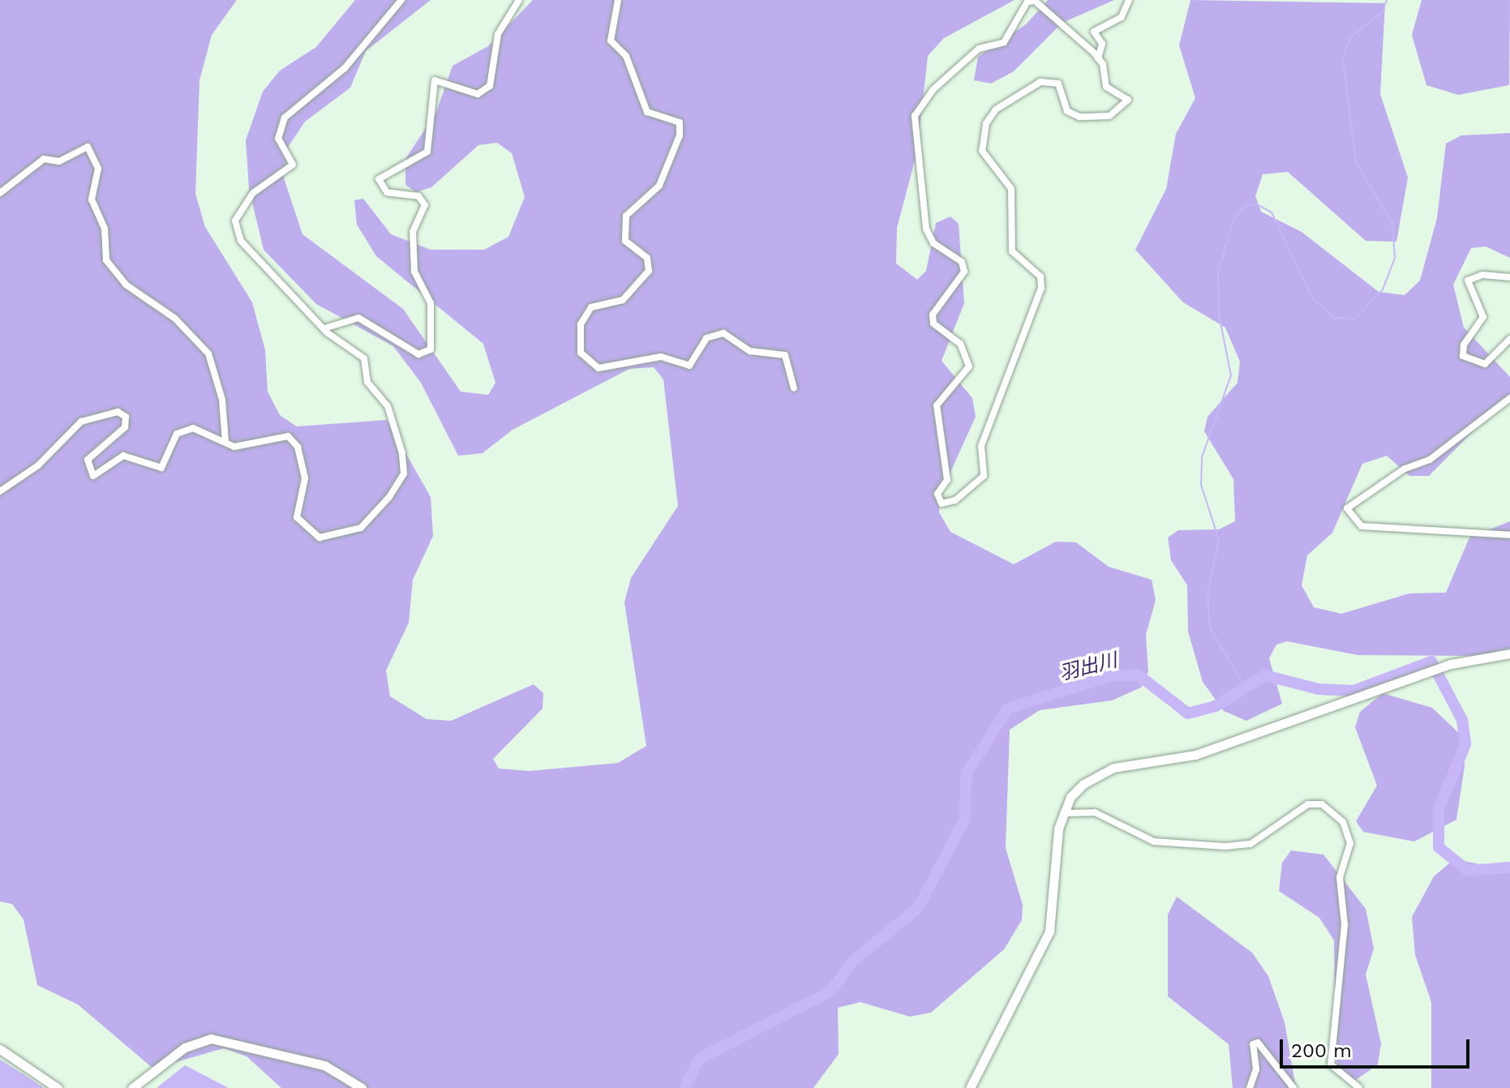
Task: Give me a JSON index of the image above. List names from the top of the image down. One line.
{"water":["羽出川"],"scale_bar":"200 m"}
